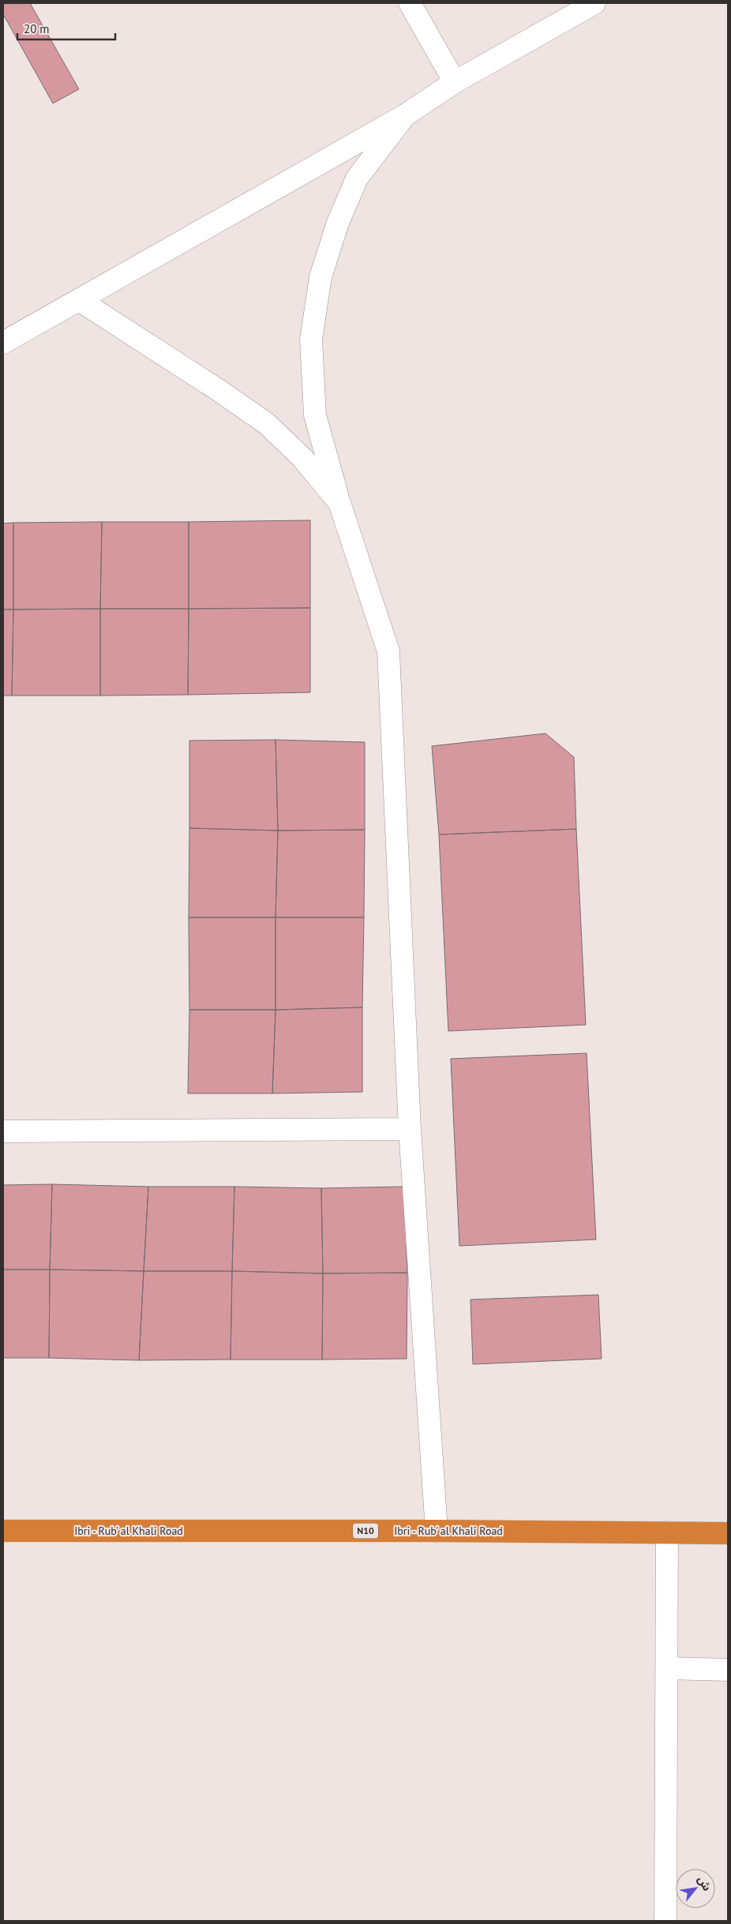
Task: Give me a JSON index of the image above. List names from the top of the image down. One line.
{"streets":{"highway":["Ibri - Rub' al Khali Road","N10"]},"scale_bar":"20 m","north":"top right"}
